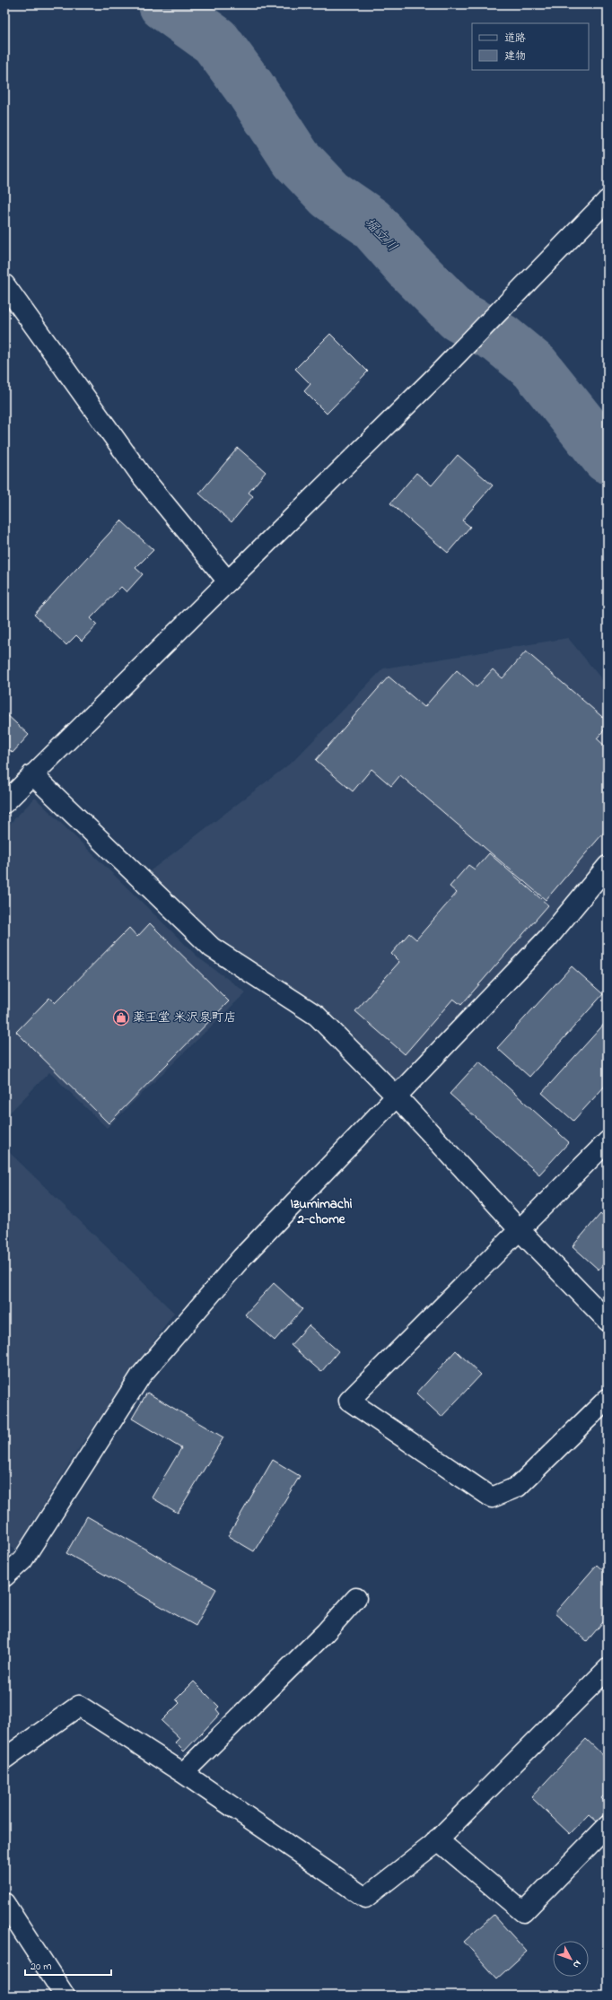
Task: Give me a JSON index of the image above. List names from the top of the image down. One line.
{"districts":["Izumimachi 2-chome"],"water":["堀立川"],"places":{"shop":["薬王堂 米沢泉町店"]},"legend":["道路","建物"],"scale_bar":"20 m","north":"bottom right"}
